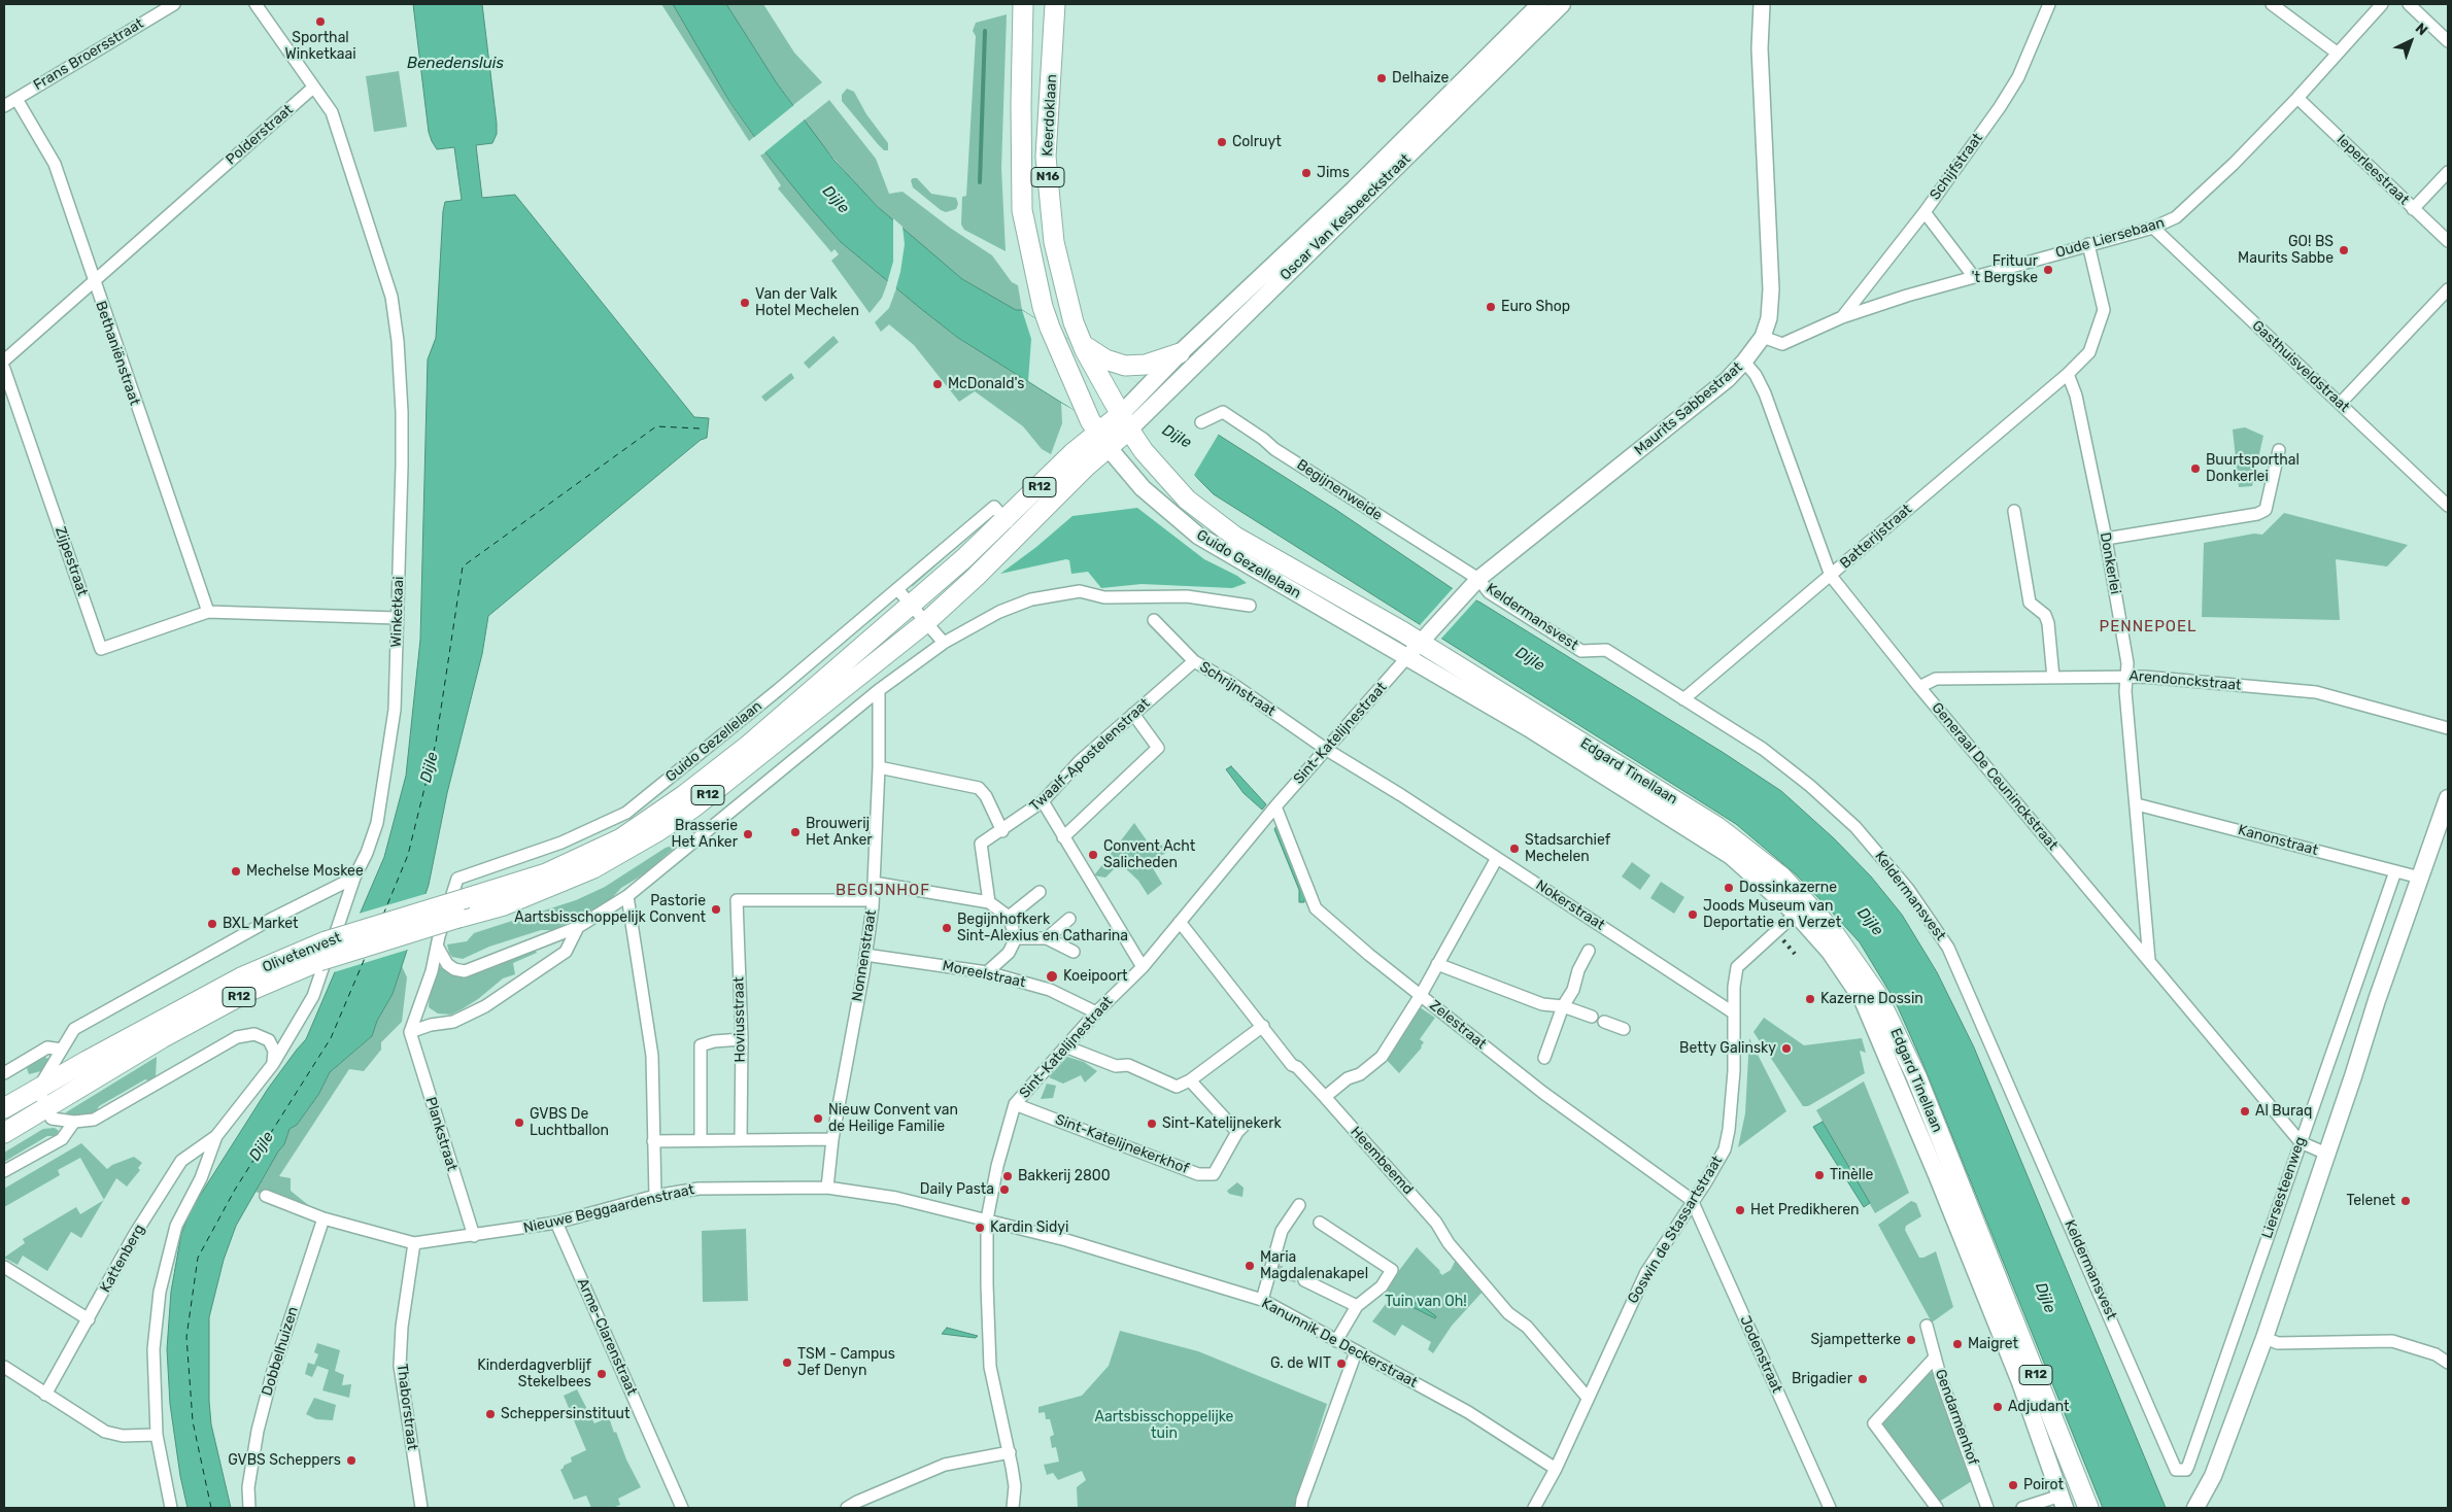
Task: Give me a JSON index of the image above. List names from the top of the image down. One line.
{"streets":{"main road":["Keerdoklaan","N16","Oscar Van Kesbeeckstraat","R12","Guido Gezellelaan","Edgard Tinellaan","Olivetenvest","Liersesteenweg"],"street":["Frans Broersstraat","Polderstraat","Schijfstraat","Ieperleestraat","Oude Liersebaan","Bethaniënstraat","Gasthuisveldstraat","Maurits Sabbestraat","Begijnenweide","Batterijstraat","Zijpestraat","Donkerlei","Winketkaai","Keldermansvest","Arendonckstraat","Schrijnstraat","Sint-Katelijnestraat","Twaalf-Apostelenstraat","Generaal De Ceuninckstraat","Kanonstraat","Nokerstraat","Nonnenstraat","Moreelstraat","Hoviusstraat","Zelestraat","Plankstraat","Sint-Katelijnekerkhof","Heembeemd","Nieuwe Beggaardenstraat","Goswin de Stassartstraat","Kattenberg","Arme-Clarenstraat","Kanunnik De Deckerstraat","Dobbelhuizen","Jodenstraat","Thaborstraat","Gendarmenhof"]},"crossings":[["Frans Broersstraat","Bethaniënstraat"],["Keerdoklaan","N16"],["Keerdoklaan","Guido Gezellelaan"],["Polderstraat","Bethaniënstraat"],["Polderstraat","Winketkaai"],["Schijfstraat","Oude Liersebaan"],["Ieperleestraat","Oude Liersebaan"],["N16","Oscar Van Kesbeeckstraat"],["N16","Guido Gezellelaan"],["Oscar Van Kesbeeckstraat","Guido Gezellelaan"],["Oude Liersebaan","Gasthuisveldstraat"],["Oude Liersebaan","Maurits Sabbestraat"],["Bethaniënstraat","Zijpestraat"],["Maurits Sabbestraat","Begijnenweide"],["Maurits Sabbestraat","Guido Gezellelaan"],["Maurits Sabbestraat","Keldermansvest"],["Maurits Sabbestraat","Sint-Katelijnestraat"],["Maurits Sabbestraat","Edgard Tinellaan"],["Maurits Sabbestraat","Generaal De Ceuninckstraat"],["Begijnenweide","Keldermansvest"],["Batterijstraat","Donkerlei"],["Batterijstraat","Keldermansvest"],["Batterijstraat","Generaal De Ceuninckstraat"],["Donkerlei","Arendonckstraat"],["Donkerlei","Generaal De Ceuninckstraat"],["Donkerlei","Kanonstraat"],["Guido Gezellelaan","Sint-Katelijnestraat"],["Guido Gezellelaan","Edgard Tinellaan"],["Guido Gezellelaan","Olivetenvest"],["Guido Gezellelaan","Plankstraat"],["Winketkaai","Olivetenvest"],["Keldermansvest","Liersesteenweg"],["Arendonckstraat","Generaal De Ceuninckstraat"],["Schrijnstraat","Sint-Katelijnestraat"],["Schrijnstraat","Twaalf-Apostelenstraat"],["Schrijnstraat","Nokerstraat"],["Sint-Katelijnestraat","Edgard Tinellaan"],["Sint-Katelijnestraat","Nokerstraat"],["Sint-Katelijnestraat","Moreelstraat"],["Sint-Katelijnestraat","Zelestraat"],["Sint-Katelijnestraat","Sint-Katelijnekerkhof"],["Sint-Katelijnestraat","Heembeemd"],["Sint-Katelijnestraat","Nieuwe Beggaardenstraat"],["Sint-Katelijnestraat","Kanunnik De Deckerstraat"],["Edgard Tinellaan","Goswin de Stassartstraat"],["Generaal De Ceuninckstraat","Liersesteenweg"],["Kanonstraat","Liersesteenweg"],["Nokerstraat","Goswin de Stassartstraat"],["Nonnenstraat","Moreelstraat"],["Nonnenstraat","Hoviusstraat"],["Nonnenstraat","Nieuwe Beggaardenstraat"],["Zelestraat","Goswin de Stassartstraat"],["Zelestraat","Jodenstraat"],["Plankstraat","Nieuwe Beggaardenstraat"],["Heembeemd","Goswin de Stassartstraat"],["Nieuwe Beggaardenstraat","Arme-Clarenstraat"],["Nieuwe Beggaardenstraat","Kanunnik De Deckerstraat"],["Nieuwe Beggaardenstraat","Thaborstraat"],["Goswin de Stassartstraat","Kanunnik De Deckerstraat"],["Goswin de Stassartstraat","Jodenstraat"]],"districts":["PENNEPOEL","BEGIJNHOF"],"water":["Benedensluis","Dijle"],"parks":["Tuin van Oh!","Aartsbisschoppelijke tuin"],"places":["Sporthal Winketkaai","Delhaize","Colruyt","Jims","GO! BS Maurits Sabbe","Frituur 't Bergske","Van der Valk Hotel Mechelen","Euro Shop","McDonald's","Buurtsporthal Donkerlei","Brouwerij Het Anker","Brasserie Het Anker","Stadsarchief Mechelen","Convent Acht Salicheden","Mechelse Moskee","Dossinkazerne","Pastorie Aartsbisschoppelijk Convent","Joods Museum van Deportatie en Verzet","BXL Market","Begijnhofkerk Sint-Alexius en Catharina","Koeipoort","Kazerne Dossin","Betty Galinsky","Al Buraq","Nieuw Convent van de Heilige Familie","GVBS De Luchtballon","Sint-Katelijnekerk","Tinèlle","Bakkerij 2800","Daily Pasta","Telenet","Het Predikheren","Kardin Sidyi","Maria Magdalenakapel","Sjampetterke","Maigret","TSM - Campus Jef Denyn","G. de WIT","Kinderdagverblijf Stekelbees","Brigadier","Adjudant","Scheppersinstituut","GVBS Scheppers","Poirot"],"north":"top right"}
